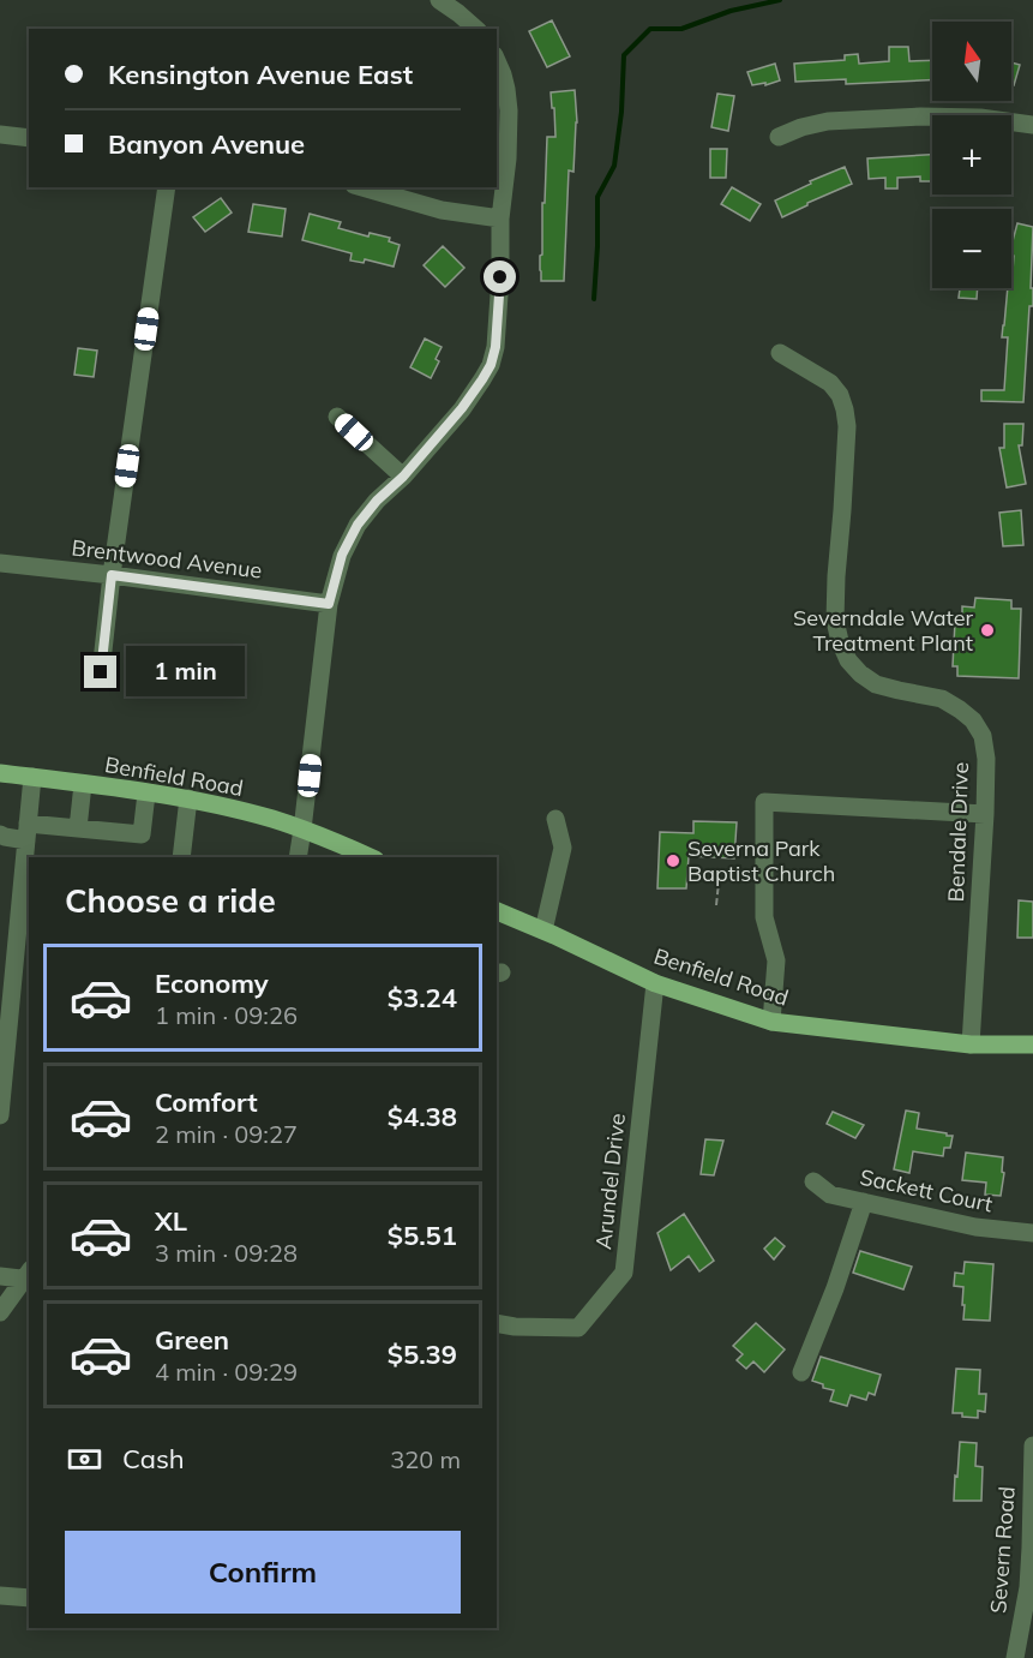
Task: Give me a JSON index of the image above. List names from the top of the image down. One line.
{"streets":{"main road":["Benfield Road"],"street":["Brentwood Avenue","Bendale Drive","Arundel Drive","Sackett Court","Severn Road"]},"crossings":[["Benfield Road","Bendale Drive"],["Benfield Road","Arundel Drive"]],"places":["Severndale Water Treatment Plant","Severna Park Baptist Church"],"north":"top","page":{"map_buttons":["+","−"],"banner":["Kensington Avenue East","Banyon Avenue"],"bubble":"1 min","heading":"Choose a ride","list":[{"name":"Economy","note":"1 min · 09:26","value":"$3.24"},{"name":"Comfort","note":"2 min · 09:27","value":"$4.38"},{"name":"XL","note":"3 min · 09:28","value":"$5.51"},{"name":"Green","note":"4 min · 09:29","value":"$5.39"}],"pay":["Cash","320 m"],"buttons":"Confirm"}}
